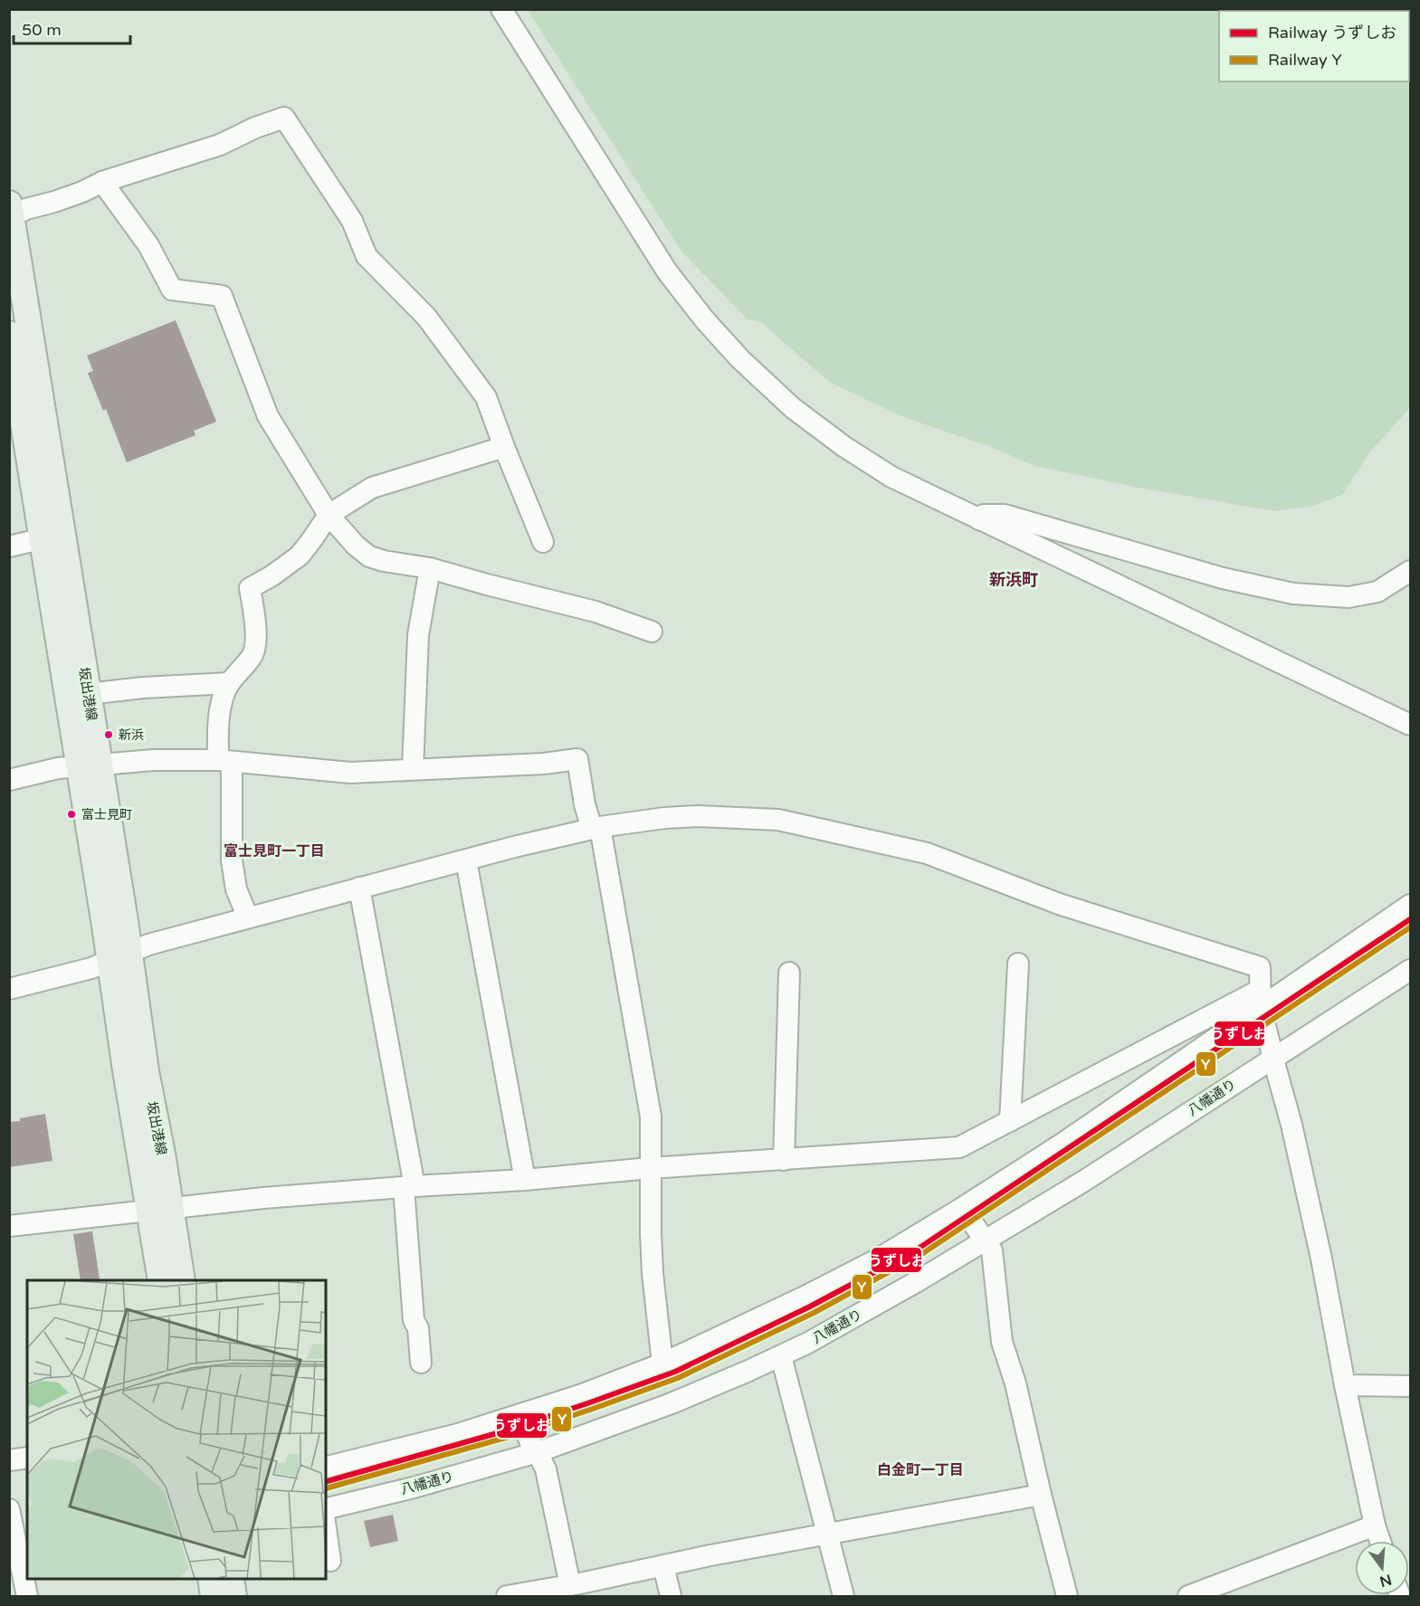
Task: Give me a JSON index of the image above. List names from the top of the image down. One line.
{"streets":{"main road":["坂出港線"],"street":["八幡通り"]},"districts":["新浜町","富士見町一丁目","白金町一丁目"],"places":["新浜","富士見町"],"lines":["rail line うずしお","rail line Y"],"legend":["Railway うずしお","Railway Y"],"scale_bar":"50 m","north":"bottom"}
